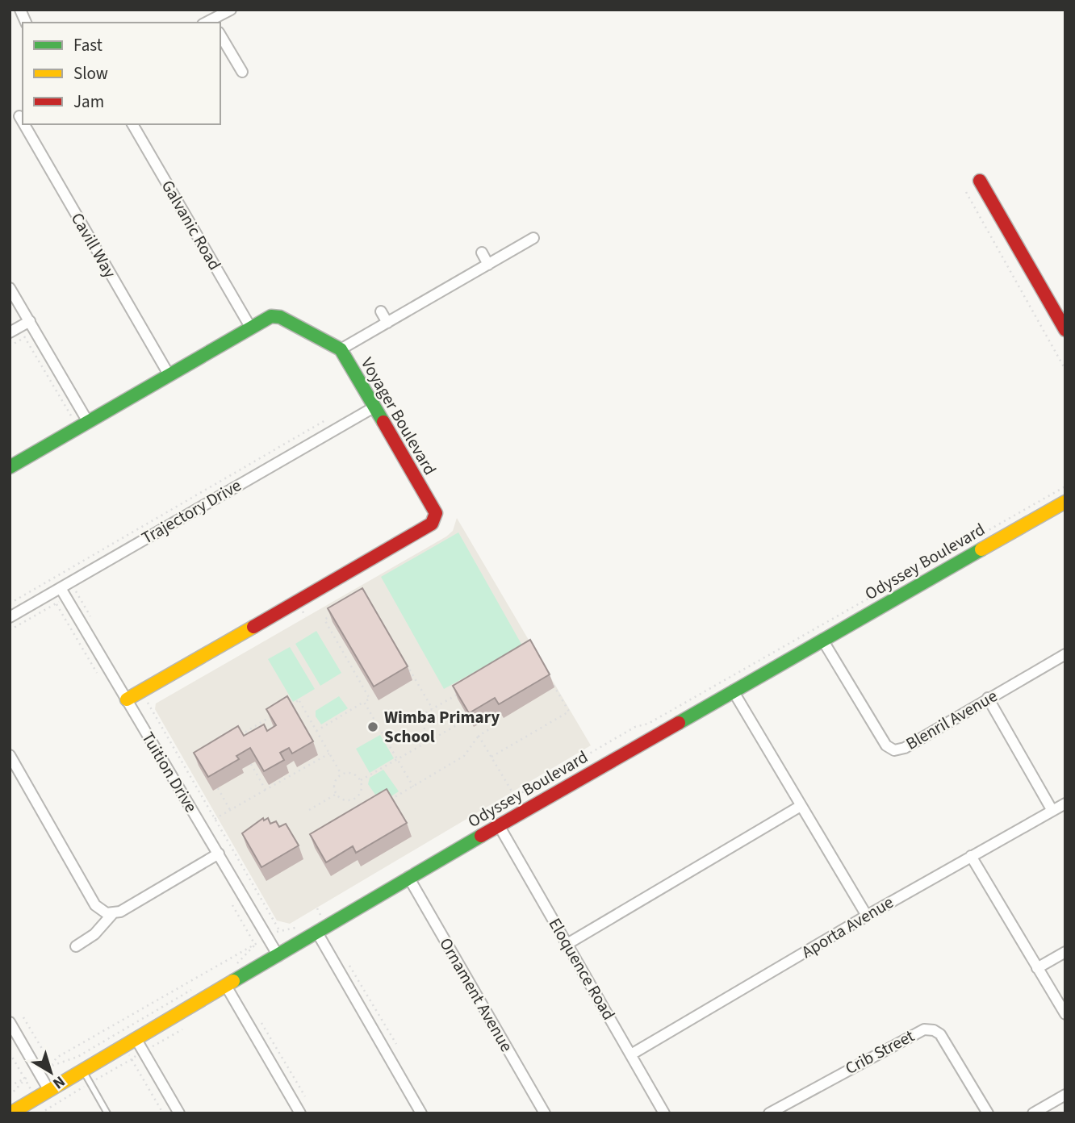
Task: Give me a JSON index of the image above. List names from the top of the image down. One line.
{"streets":{"street":["Galvanic Road","Cavill Way","Voyager Boulevard","Trajectory Drive","Odyssey Boulevard","Blenril Avenue","Tuition Drive","Aporta Avenue","Eloquence Road","Ornament Avenue","Crib Street"]},"crossings":[["Galvanic Road","Voyager Boulevard"],["Cavill Way","Voyager Boulevard"],["Voyager Boulevard","Trajectory Drive"],["Voyager Boulevard","Tuition Drive"],["Trajectory Drive","Tuition Drive"],["Odyssey Boulevard","Blenril Avenue"],["Odyssey Boulevard","Tuition Drive"],["Odyssey Boulevard","Eloquence Road"],["Odyssey Boulevard","Ornament Avenue"],["Aporta Avenue","Eloquence Road"]],"places":["Wimba Primary School"],"legend":["Fast","Slow","Jam"],"north":"bottom right"}
